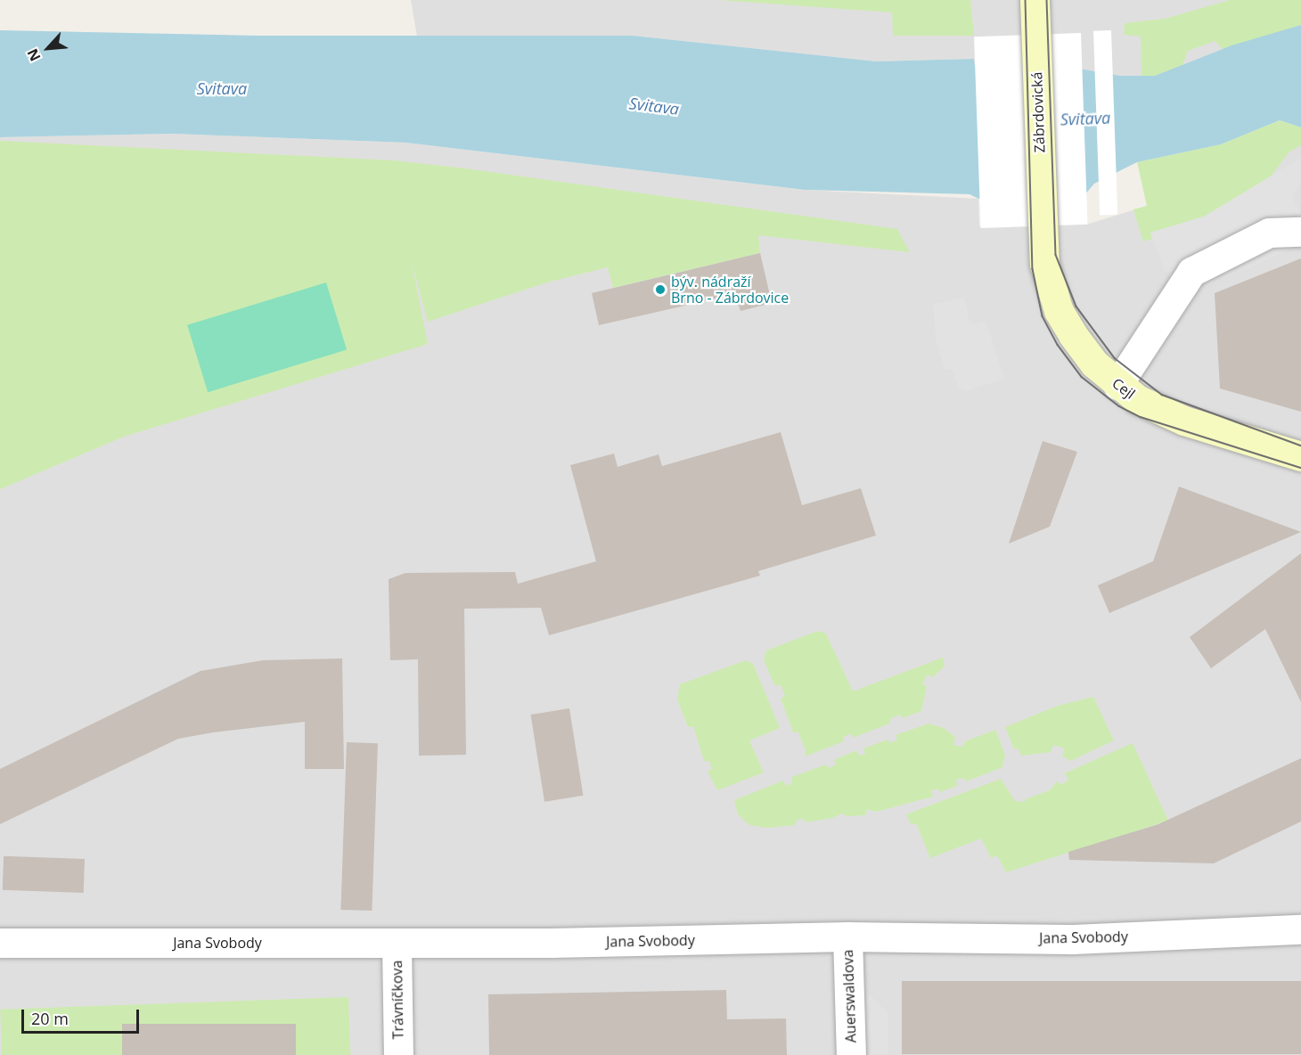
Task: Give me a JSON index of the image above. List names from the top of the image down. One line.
{"streets":{"street":["Zábrdovická","Cejl","Jana Svobody","Auerswaldova","Trávníčkova"]},"crossings":[["Zábrdovická","Cejl"],["Jana Svobody","Auerswaldova"],["Jana Svobody","Trávníčkova"]],"water":["Svitava"],"places":["býv. nádraží Brno - Zábrdovice"],"scale_bar":"20 m","north":"bottom left"}
